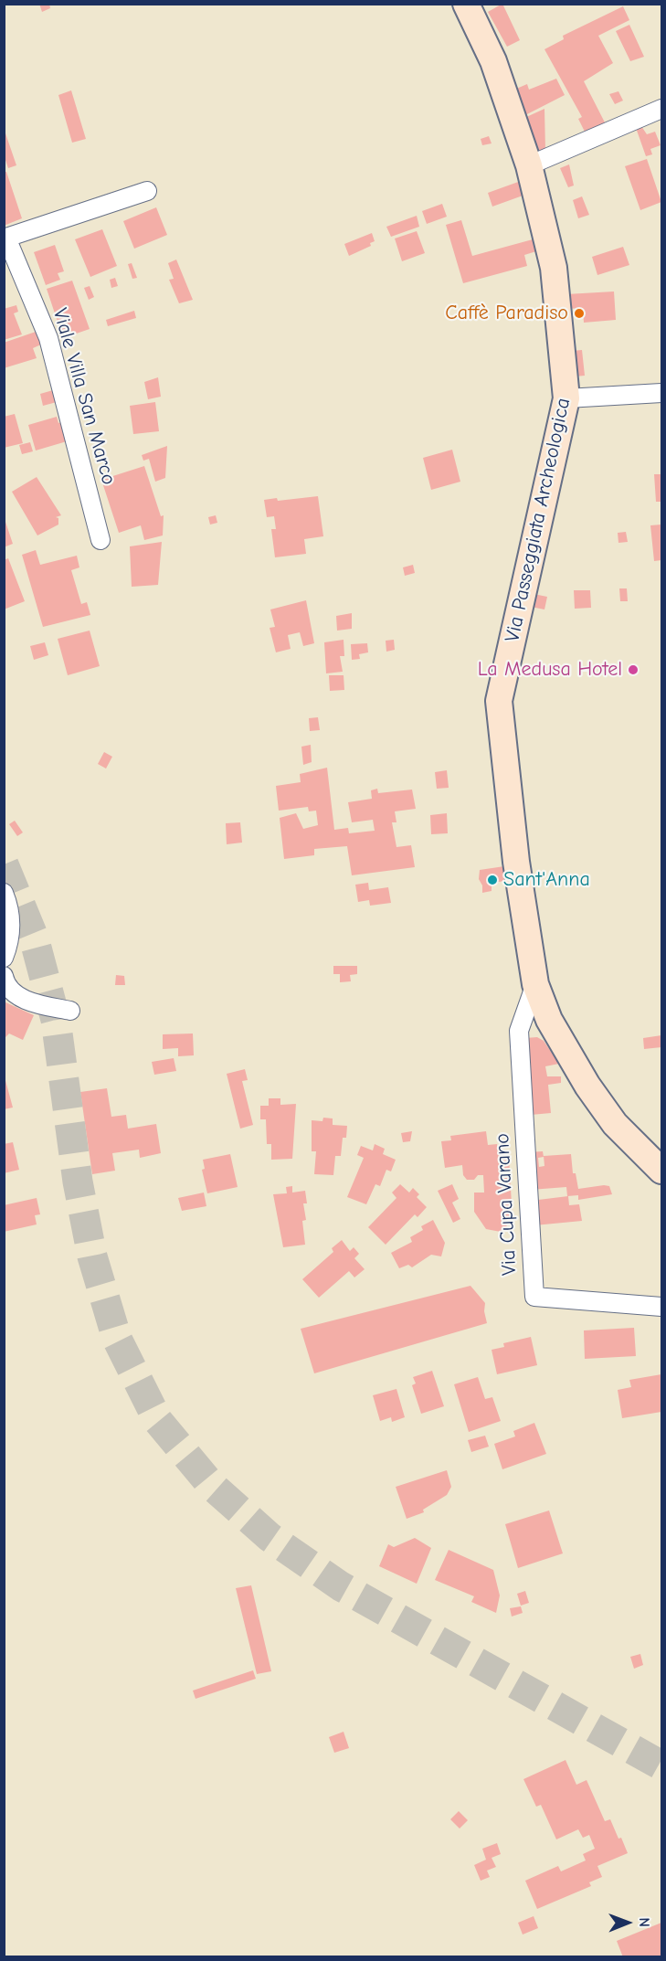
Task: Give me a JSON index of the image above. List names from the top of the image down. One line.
{"streets":{"street":["Viale Villa San Marco","Via Passeggiata Archeologica","Via Cupa Varano"]},"crossings":[["Via Passeggiata Archeologica","Via Cupa Varano"]],"places":["Caffè Paradiso","La Medusa Hotel","Sant'Anna"],"north":"right"}
